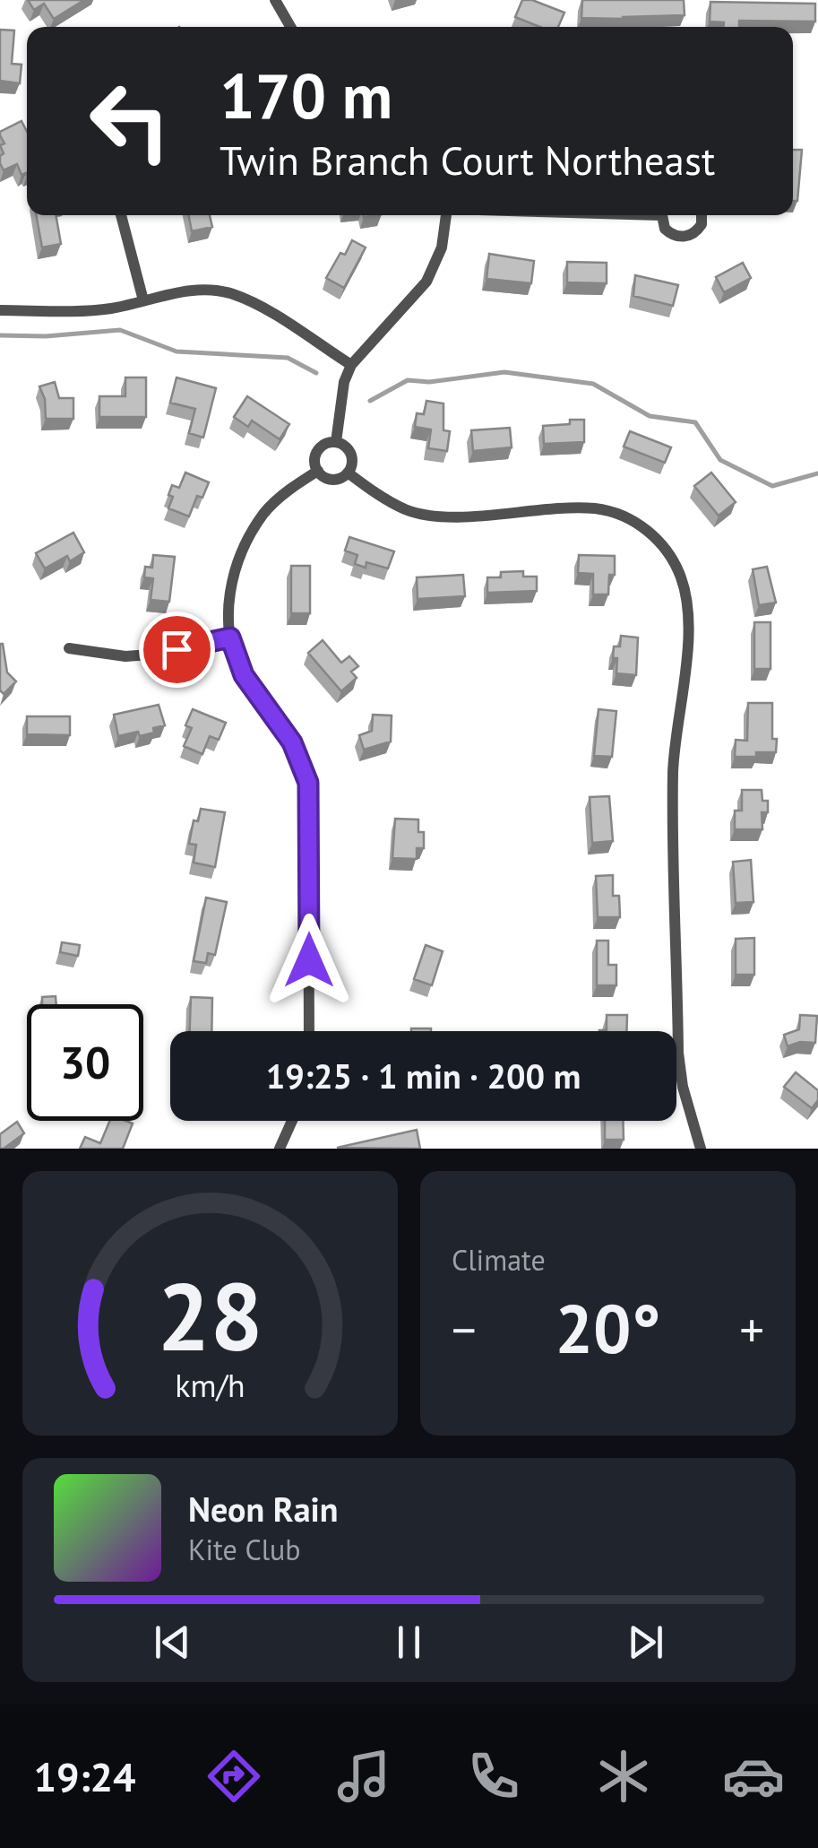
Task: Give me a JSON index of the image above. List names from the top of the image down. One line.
{"page":{"turn":["170 m","Twin Branch Court Northeast"],"limit":"30","trip":"19:25 · 1 min · 200 m","tile":"Climate","heat":["−","20°","+"],"song":["Neon Rain","Kite Club"],"tabs":"19:24","gauge":["28","km/h"]}}
